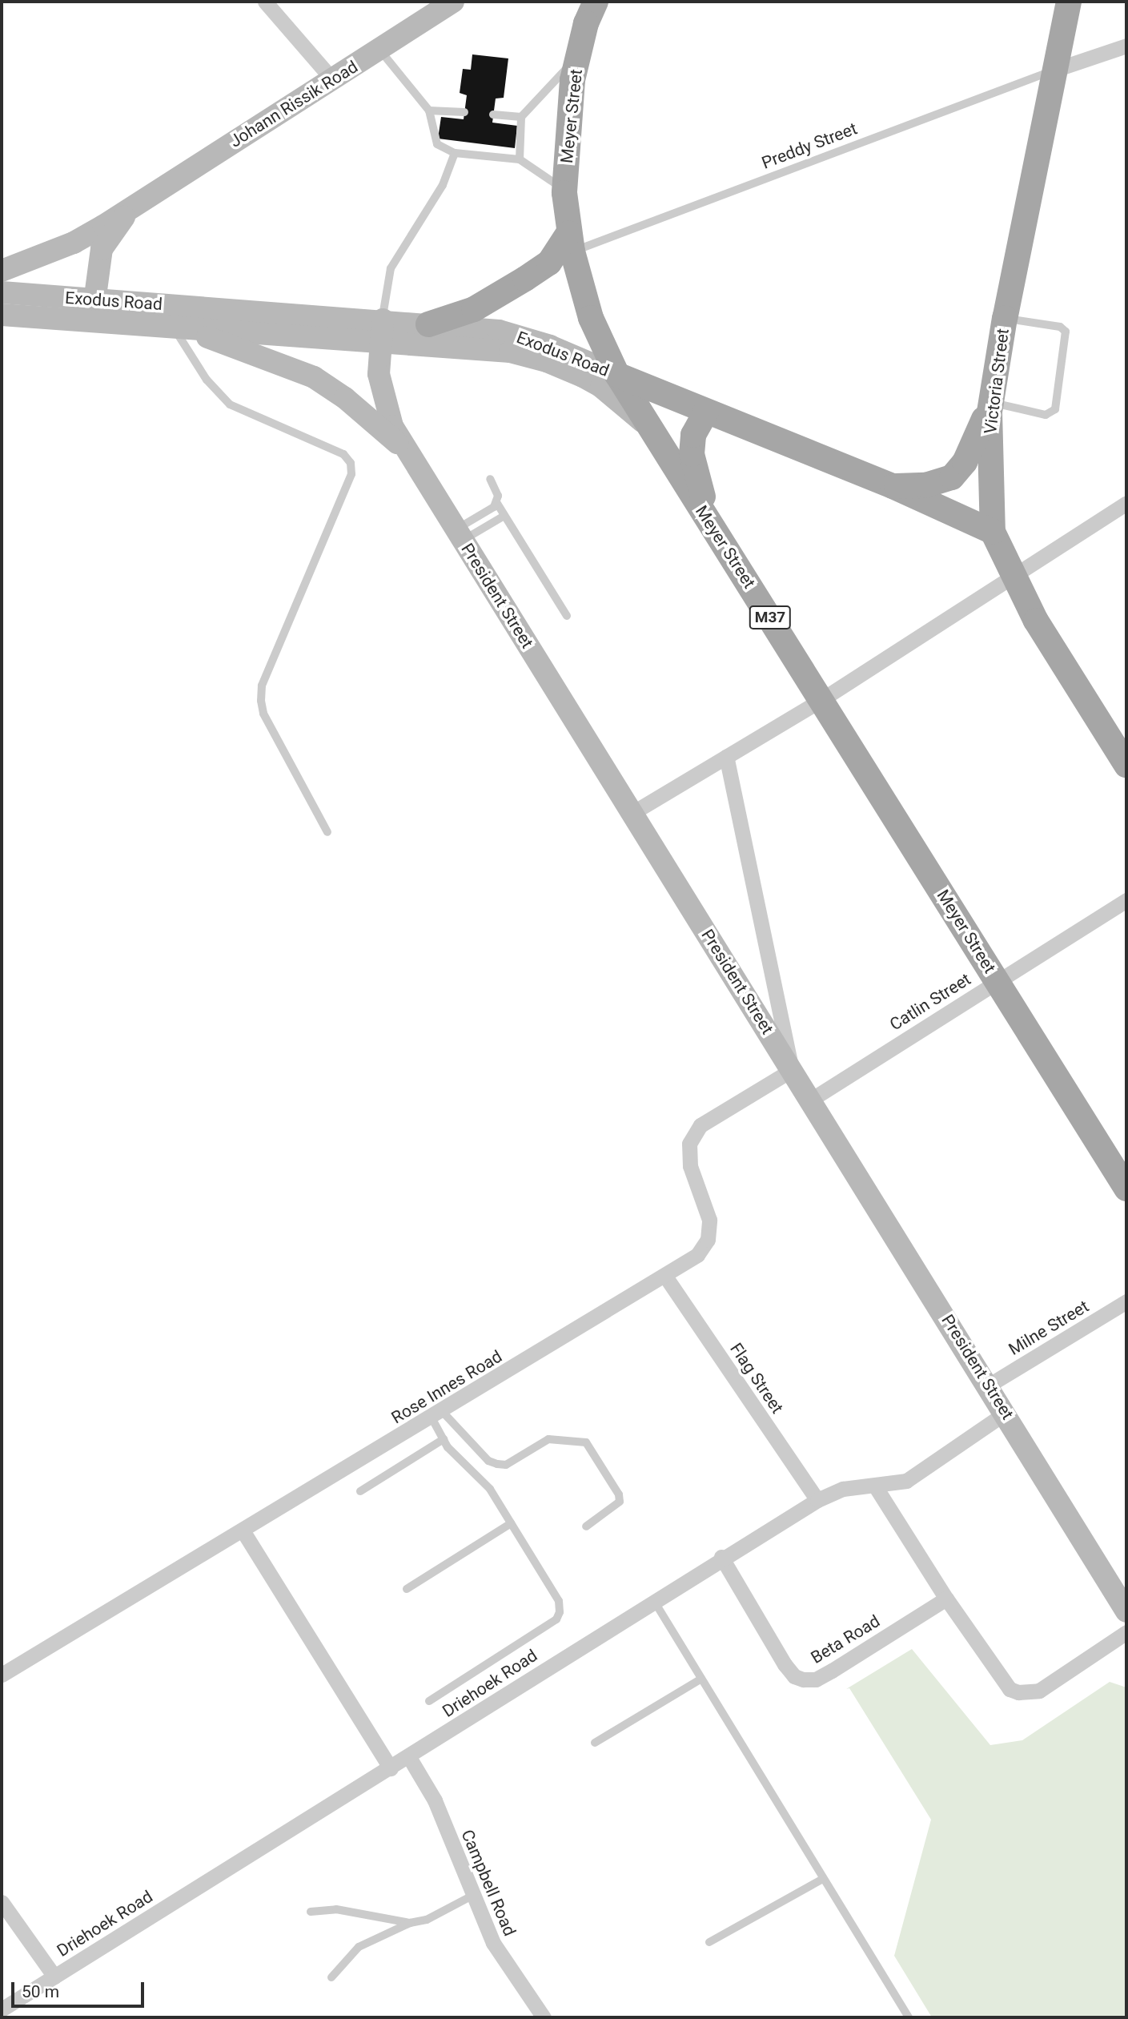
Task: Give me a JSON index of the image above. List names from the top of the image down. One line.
{"streets":{"main road":["Meyer Street","Exodus Road","Victoria Street","M37"],"street":["Johann Rissik Road","President Street","Catlin Street","Milne Street","Flag Street","Rose Innes Road","Beta Road","Driehoek Road","Campbell Road"],"lane":["Preddy Street"]},"crossings":[["Johann Rissik Road","Exodus Road"],["Meyer Street","Preddy Street"],["Meyer Street","Exodus Road"],["Meyer Street","Catlin Street"],["Preddy Street","Victoria Street"],["Exodus Road","Victoria Street"],["Exodus Road","President Street"],["President Street","Catlin Street"],["President Street","Milne Street"],["President Street","Rose Innes Road"],["President Street","Driehoek Road"],["Flag Street","Rose Innes Road"],["Flag Street","Driehoek Road"],["Beta Road","Driehoek Road"],["Driehoek Road","Campbell Road"]],"scale_bar":"50 m"}
